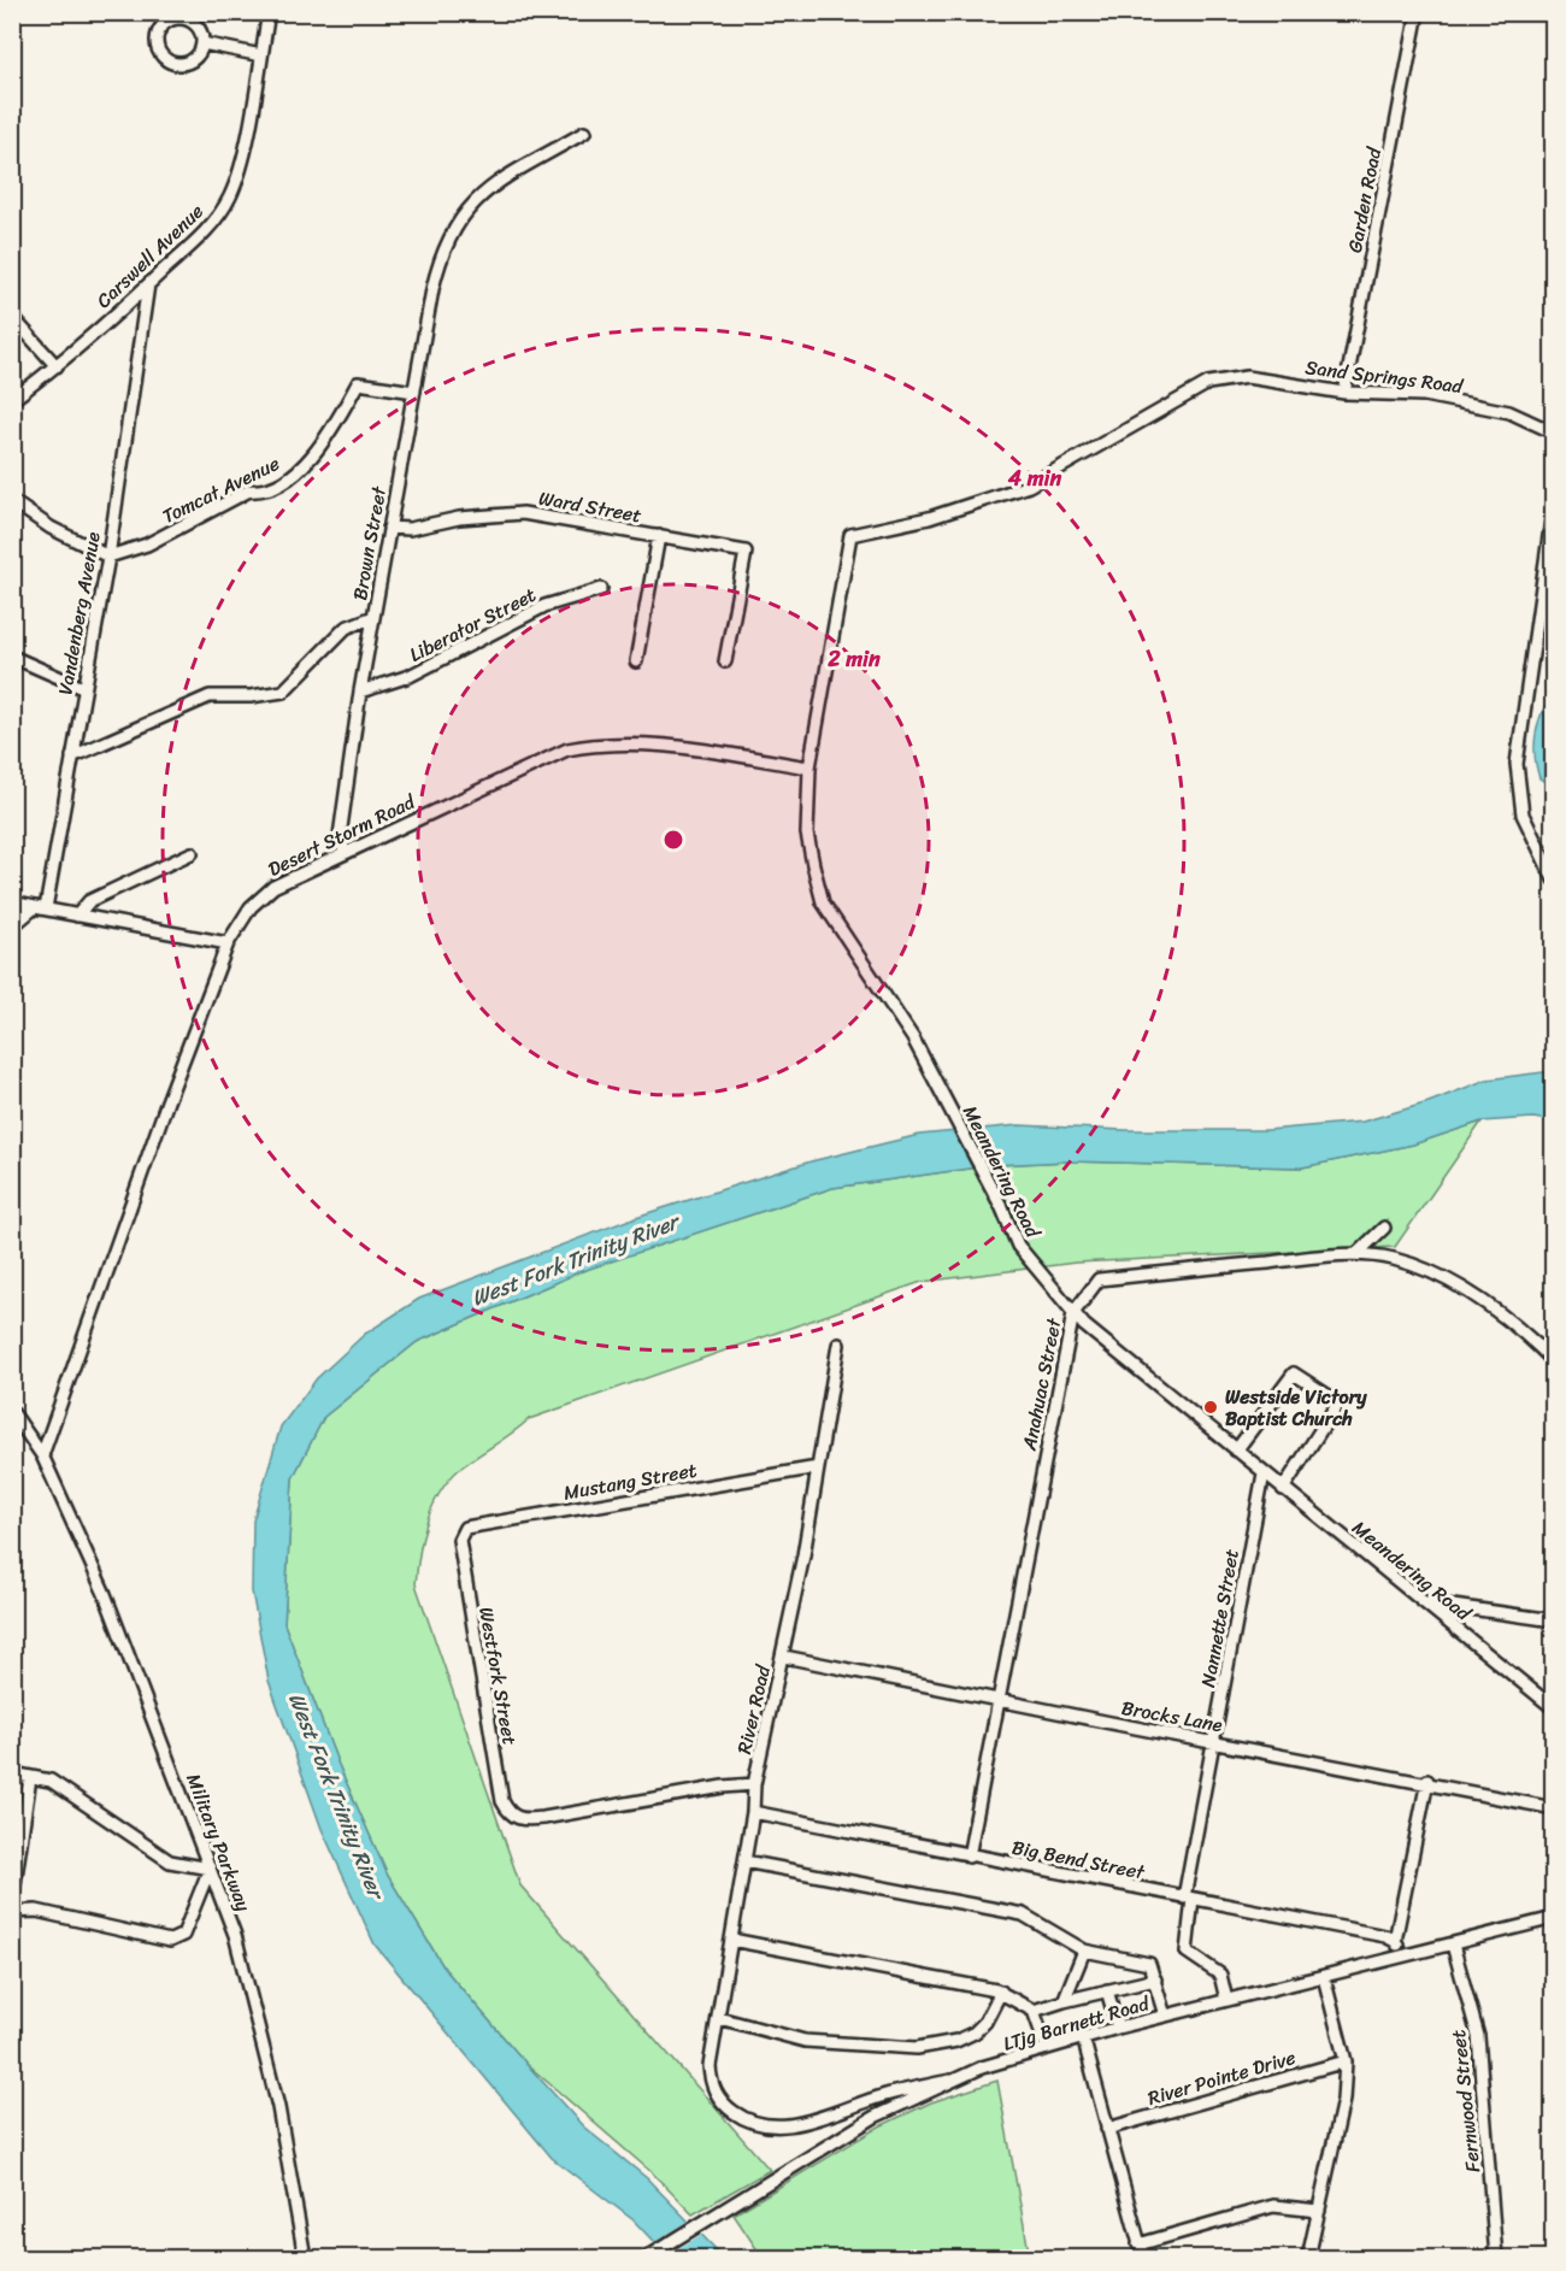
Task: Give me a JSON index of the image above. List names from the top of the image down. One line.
{"streets":{"street":["Garden Road","Carswell Avenue","Sand Springs Road","Tomcat Avenue","Ward Street","Brown Street","Vandenberg Avenue","Liberator Street","Desert Storm Road","Meandering Road","Anahuac Street","Mustang Street","Nannette Street","Westfork Street","River Road","Brocks Lane","Military Parkway","Big Bend Street","LTjg Barnett Road","River Pointe Drive","Fernwood Street"]},"crossings":[["Garden Road","Sand Springs Road"],["Carswell Avenue","Vandenberg Avenue"],["Sand Springs Road","Meandering Road"],["Tomcat Avenue","Brown Street"],["Tomcat Avenue","Vandenberg Avenue"],["Ward Street","Brown Street"],["Brown Street","Liberator Street"],["Brown Street","Desert Storm Road"],["Desert Storm Road","Meandering Road"],["Desert Storm Road","Military Parkway"],["Meandering Road","Anahuac Street"],["Meandering Road","Nannette Street"],["Anahuac Street","Brocks Lane"],["Anahuac Street","Big Bend Street"],["Mustang Street","Westfork Street"],["Mustang Street","River Road"],["Nannette Street","Brocks Lane"],["Nannette Street","Big Bend Street"],["Nannette Street","LTjg Barnett Road"],["Westfork Street","River Road"],["River Road","Brocks Lane"],["River Road","Big Bend Street"],["River Road","LTjg Barnett Road"],["LTjg Barnett Road","Fernwood Street"]],"water":["West Fork Trinity River"],"places":["Westside Victory Baptist Church"],"rings":["4 min","2 min"]}
